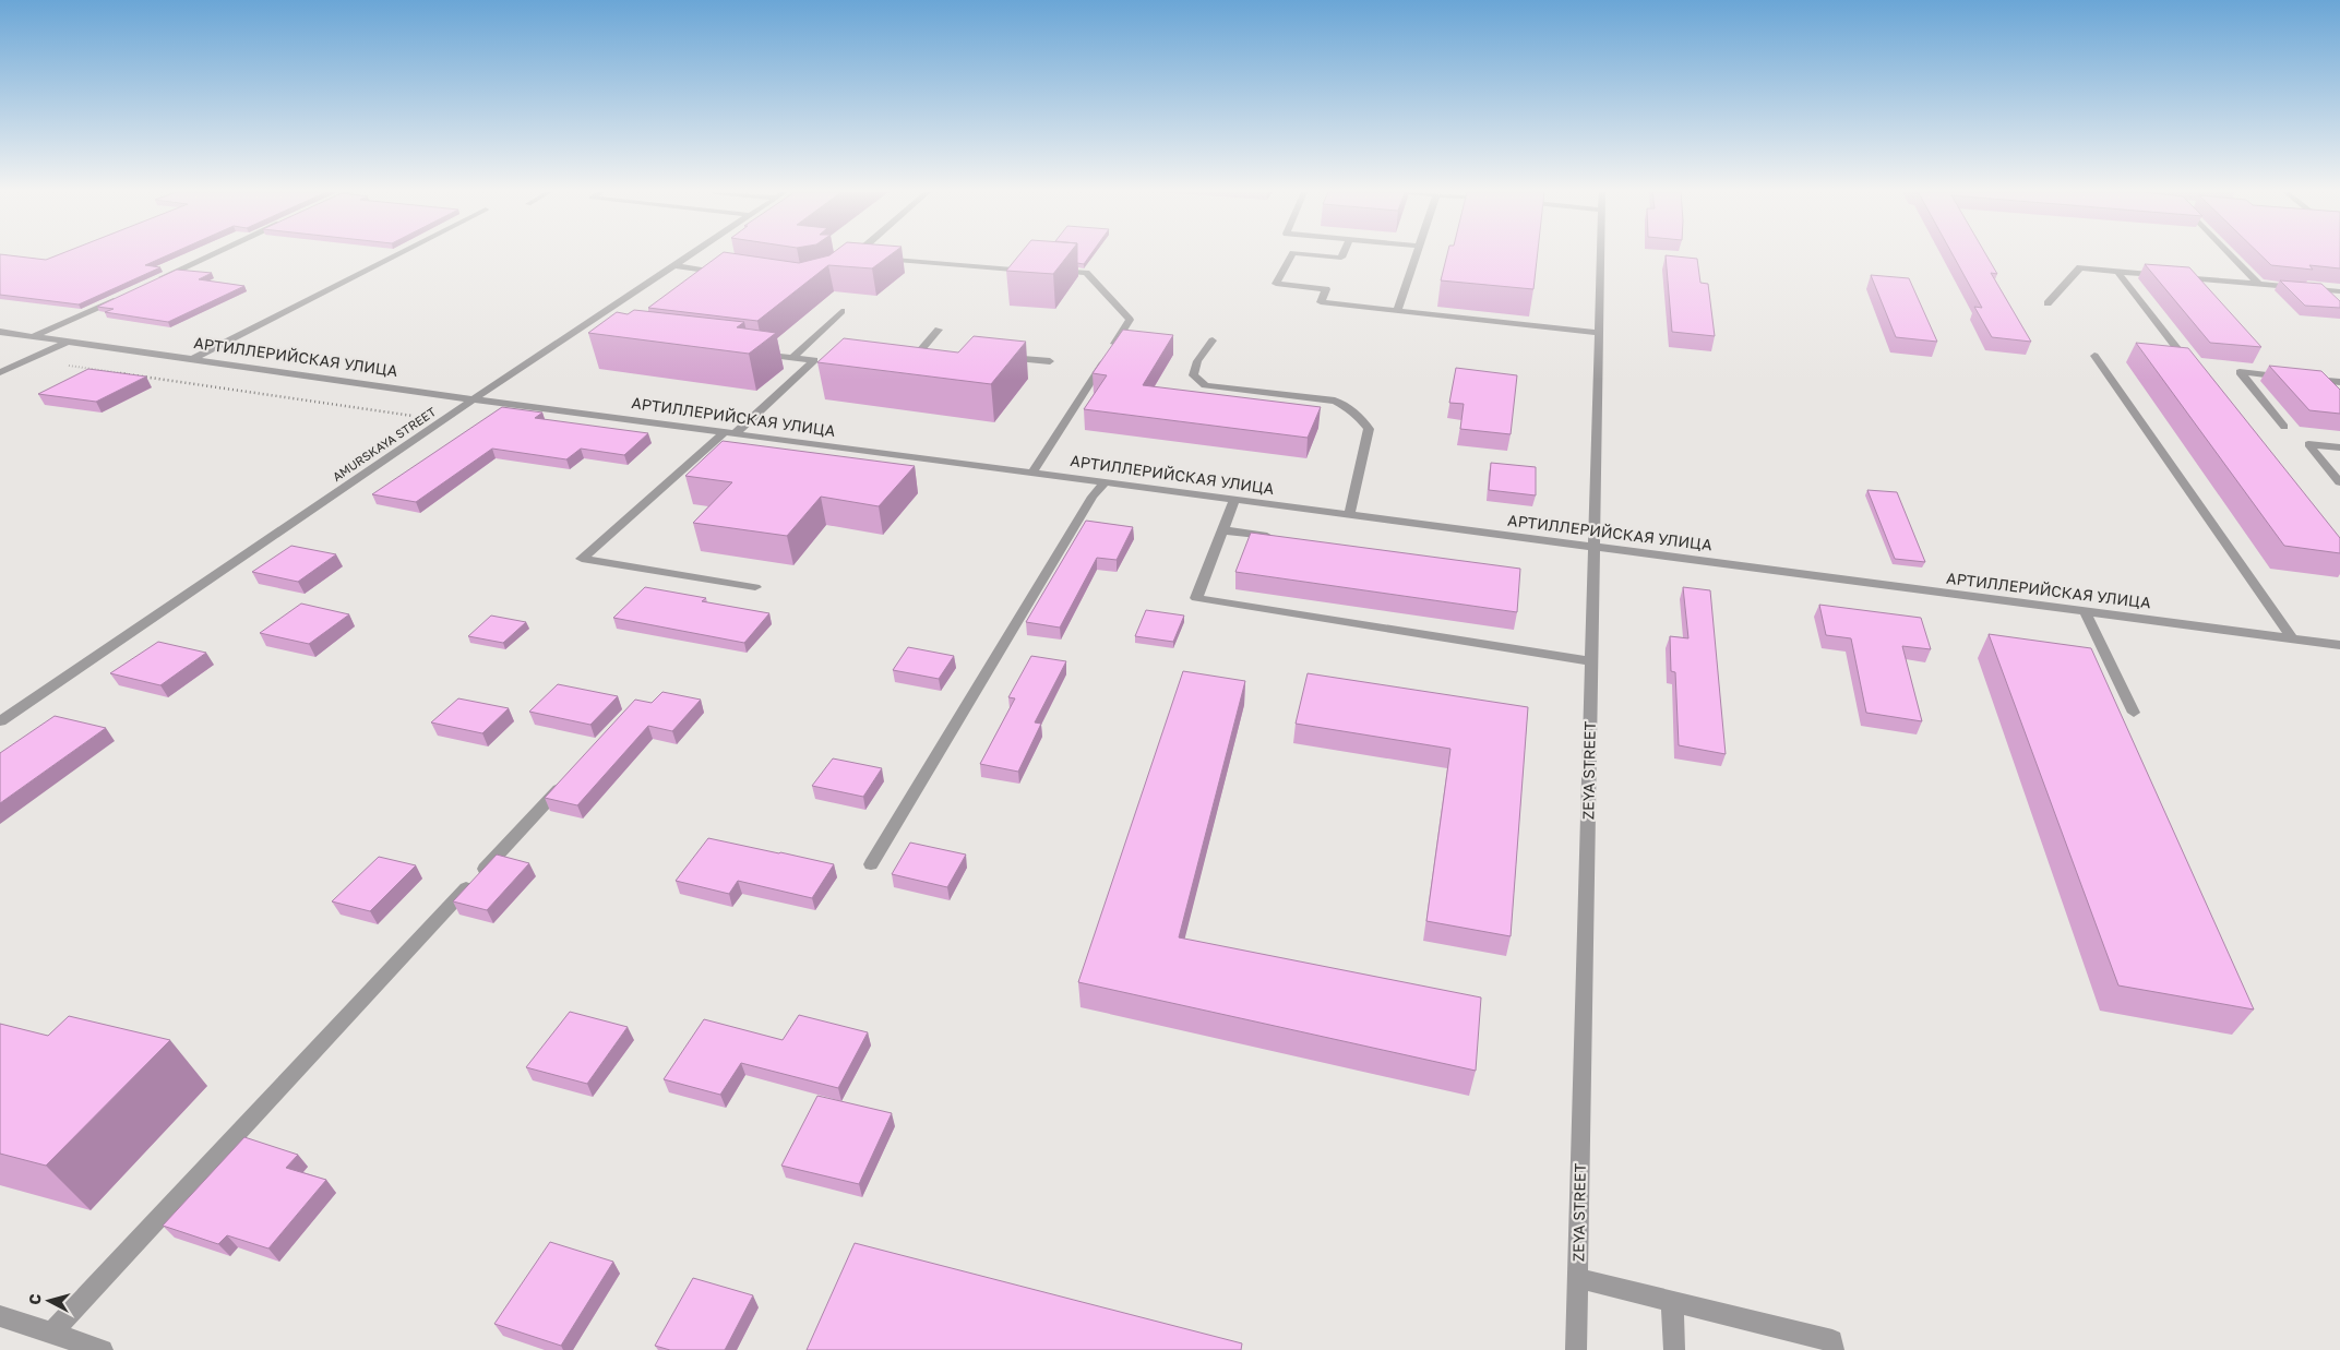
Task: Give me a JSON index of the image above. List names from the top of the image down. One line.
{"streets":{"street":["АРТИЛЛЕРИЙСКАЯ УЛИЦА","AMURSKAYA STREET","ZEYA STREET"]},"crossings":[["АРТИЛЛЕРИЙСКАЯ УЛИЦА","AMURSKAYA STREET"],["АРТИЛЛЕРИЙСКАЯ УЛИЦА","ZEYA STREET"]],"north":"left"}
